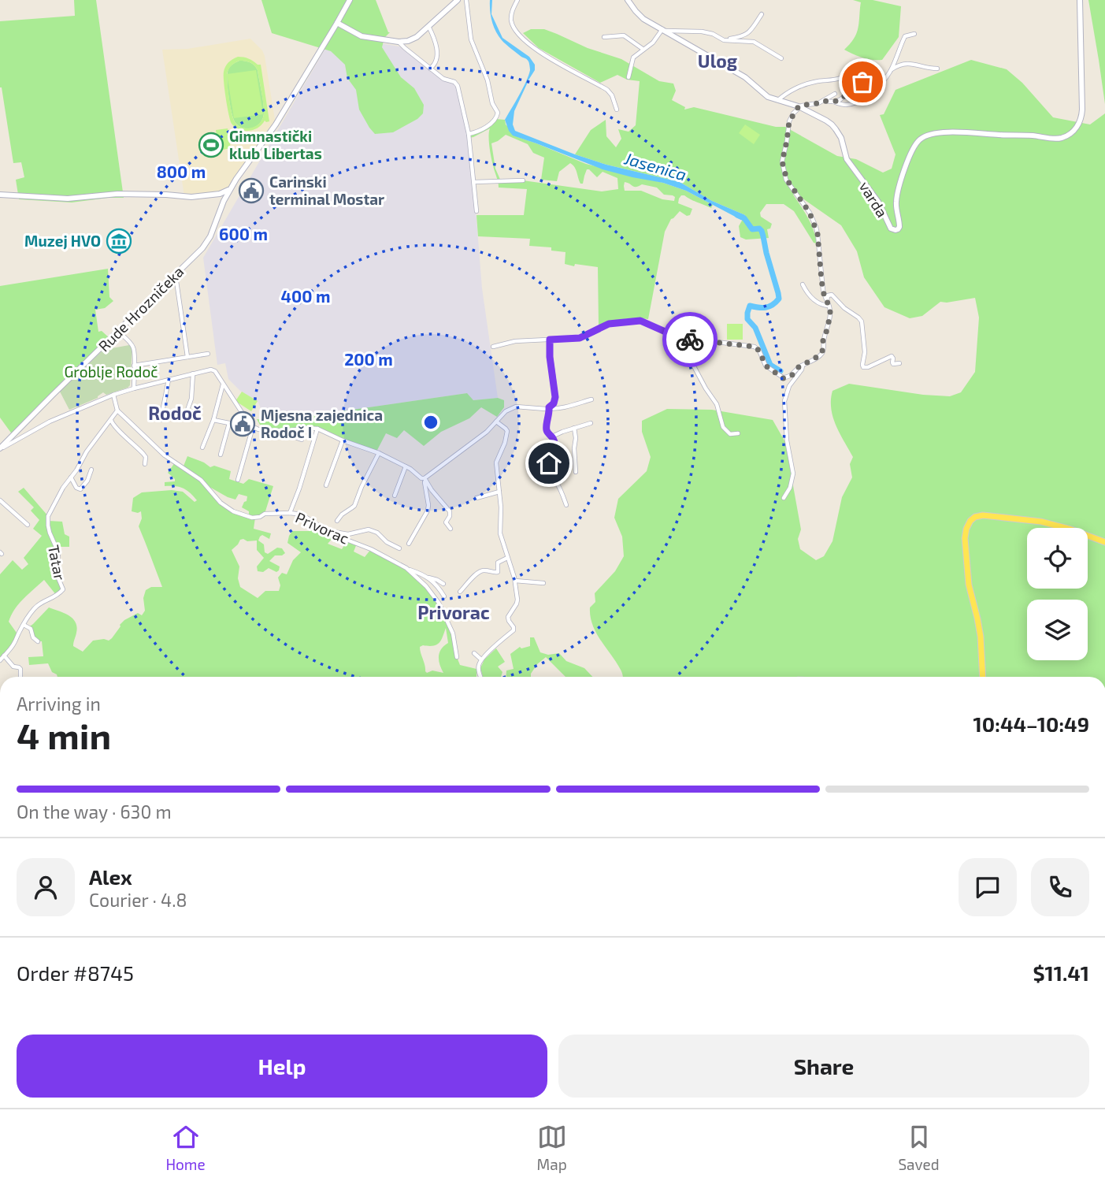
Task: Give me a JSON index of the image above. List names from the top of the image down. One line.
{"streets":{"street":["varda","Rude Hrozničeka","Privorac","Tatar"]},"crossings":[["Privorac","Tatar"]],"districts":["Ulog","Rodoč","Privorac"],"water":["Jasenica"],"parks":["Groblje Rodoč"],"places":{"sports":["Gimnastički klub Libertas"],"public building":["Carinski terminal Mostar","Mjesna zajednica Rodoč I"],"museum":["Muzej HVO"]},"page":{"heading":["4 min","Arriving in","10:44–10:49"],"panel":["Alex","Courier · 4.8","Order #8745","$11.41"],"bar":"On the way · 630 m","buttons":["Help","Share"],"tabs":["Home","Map","Saved"]},"rings":["800 m","600 m","400 m","200 m"]}
